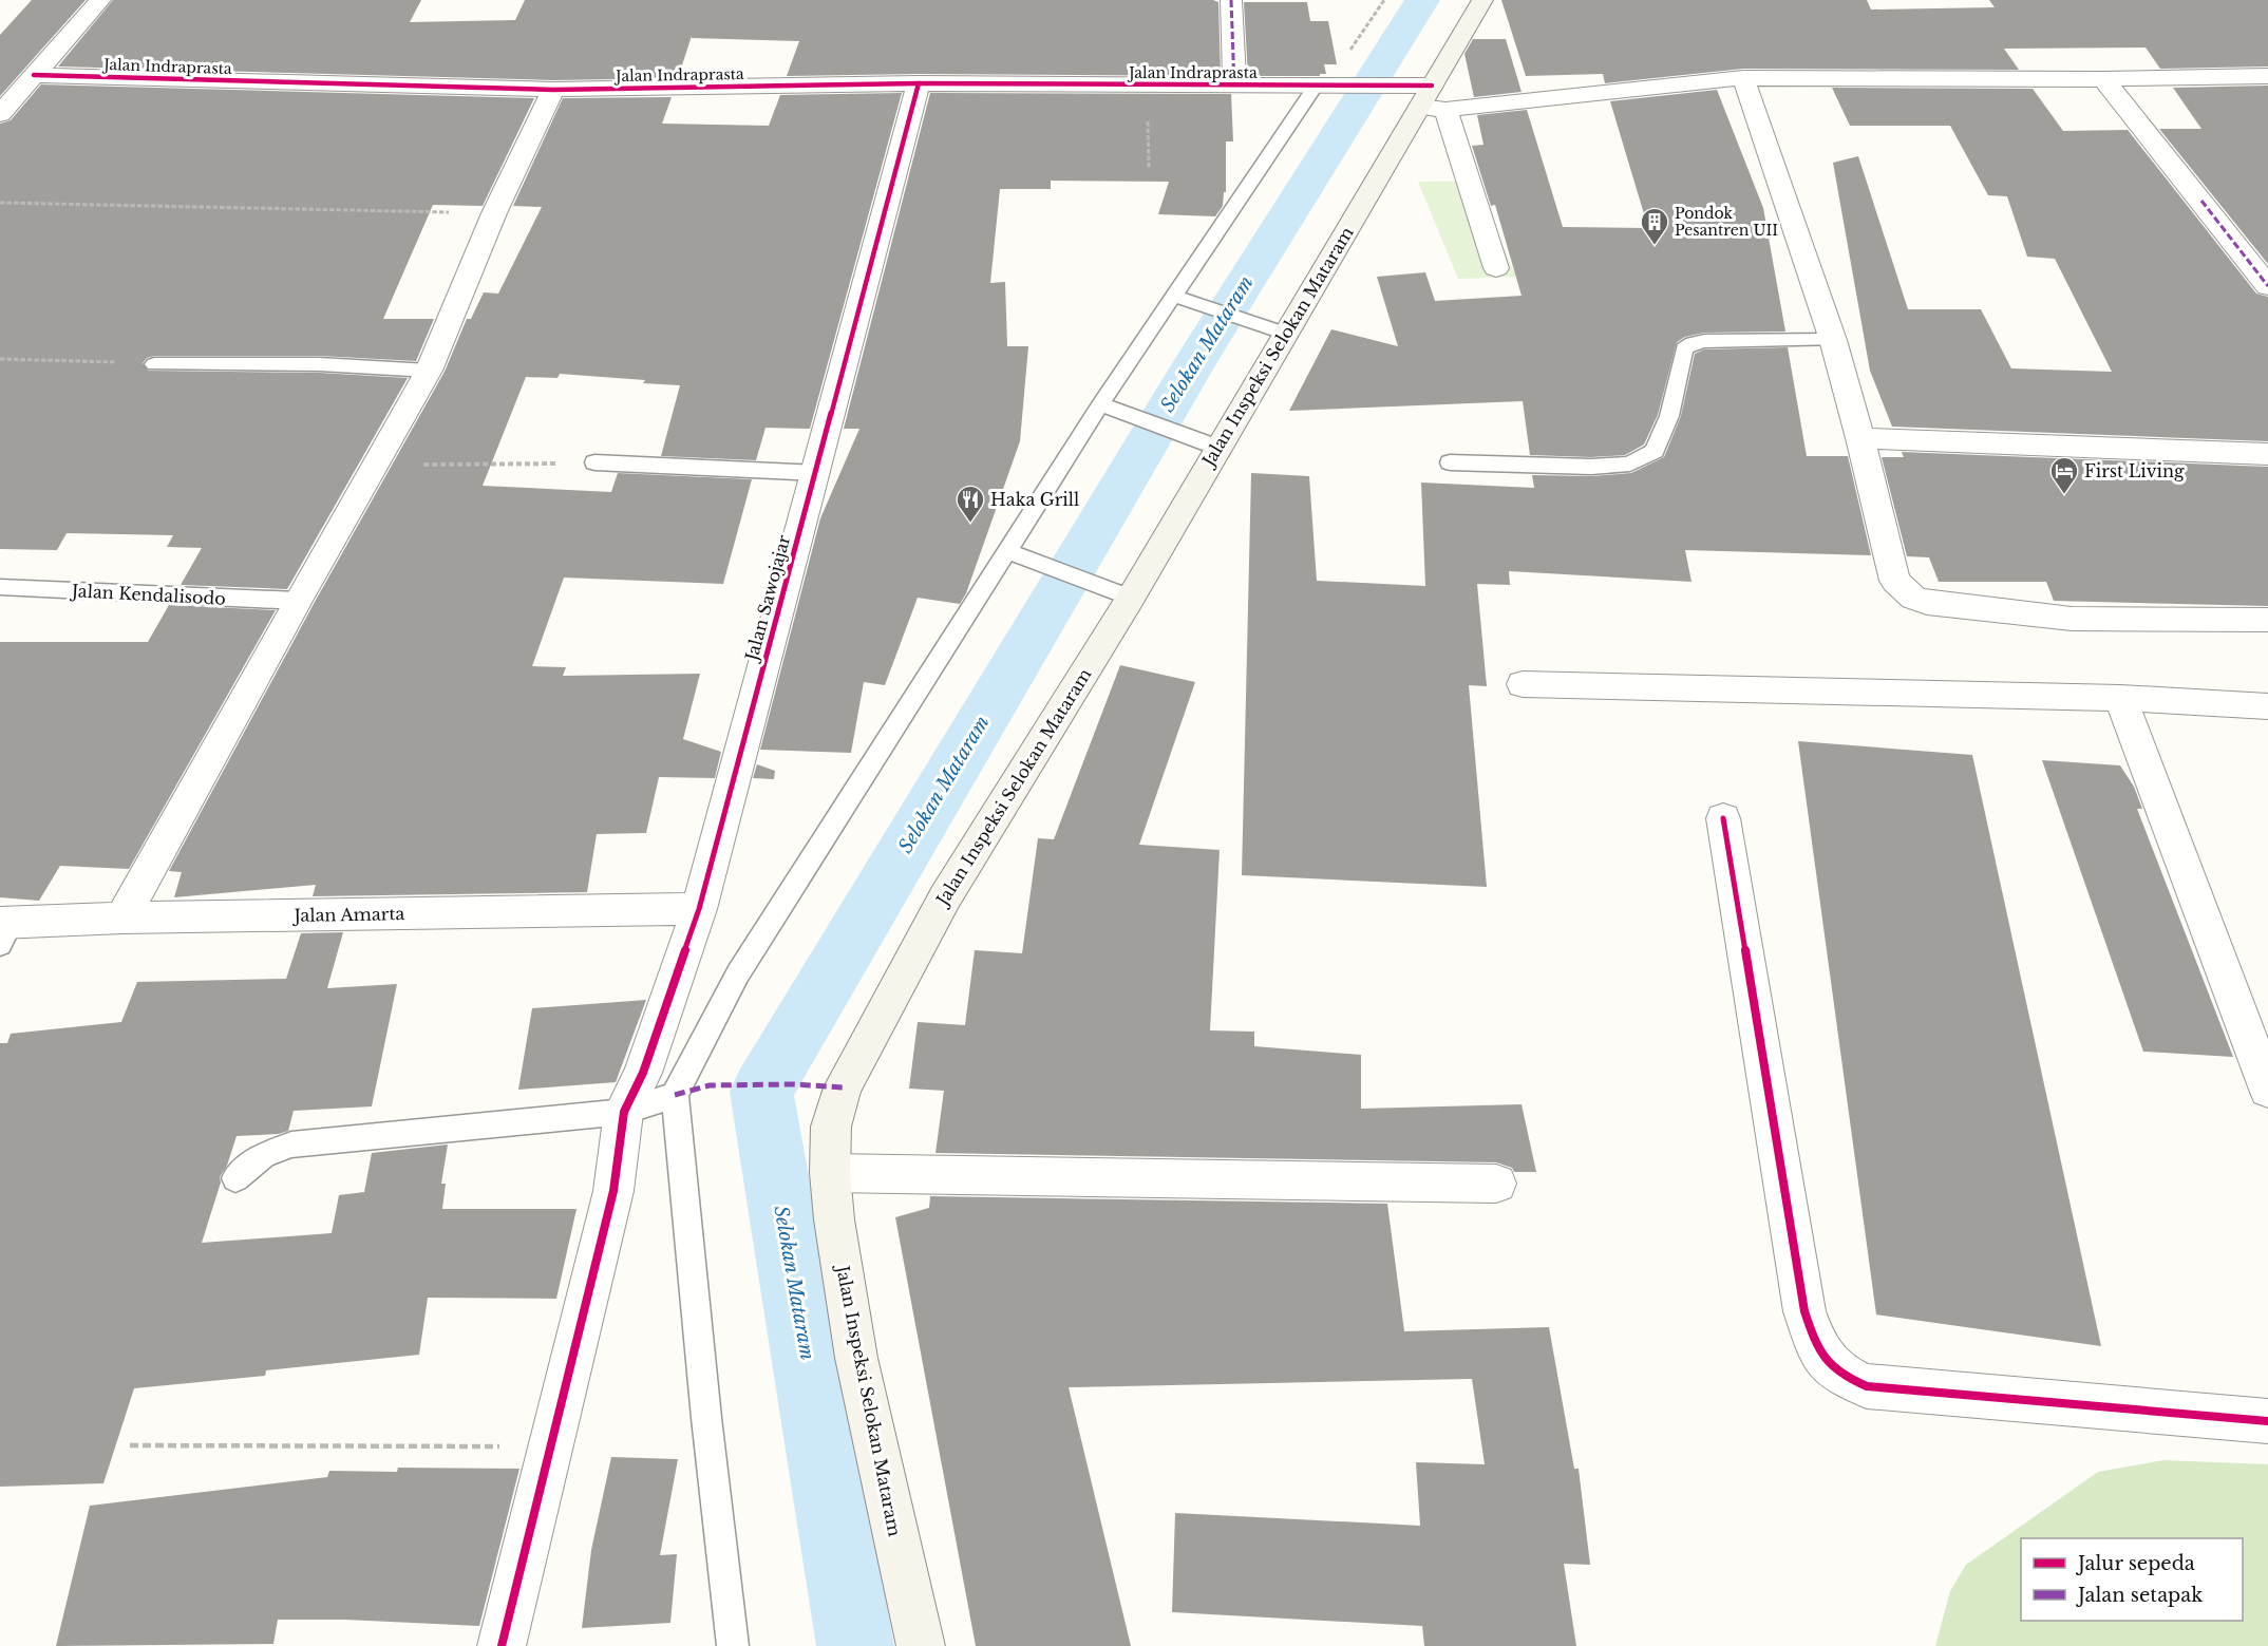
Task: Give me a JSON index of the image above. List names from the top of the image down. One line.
{"streets":{"main road":["Jalan Inspeksi Selokan Mataram"],"street":["Jalan Indraprasta","Jalan Sawojajar","Jalan Amarta"],"lane":["Jalan Kendalisodo"]},"crossings":[["Jalan Indraprasta","Jalan Inspeksi Selokan Mataram"],["Jalan Indraprasta","Jalan Sawojajar"],["Jalan Sawojajar","Jalan Amarta"]],"water":["Selokan Mataram"],"places":{"building":["Pondok Pesantren UII"],"hotel":["First Living"],"restaurant":["Haka Grill"]},"legend":["Jalur sepeda","Jalan setapak"]}
